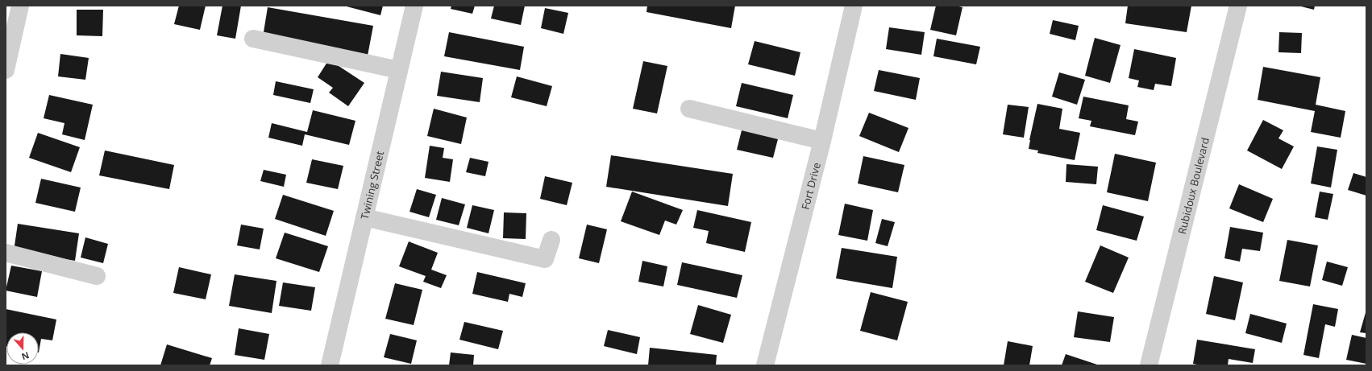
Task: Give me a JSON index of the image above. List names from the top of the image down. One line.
{"streets":{"street":["Rubidoux Boulevard","Twining Street","Fort Drive"]},"north":"bottom"}
